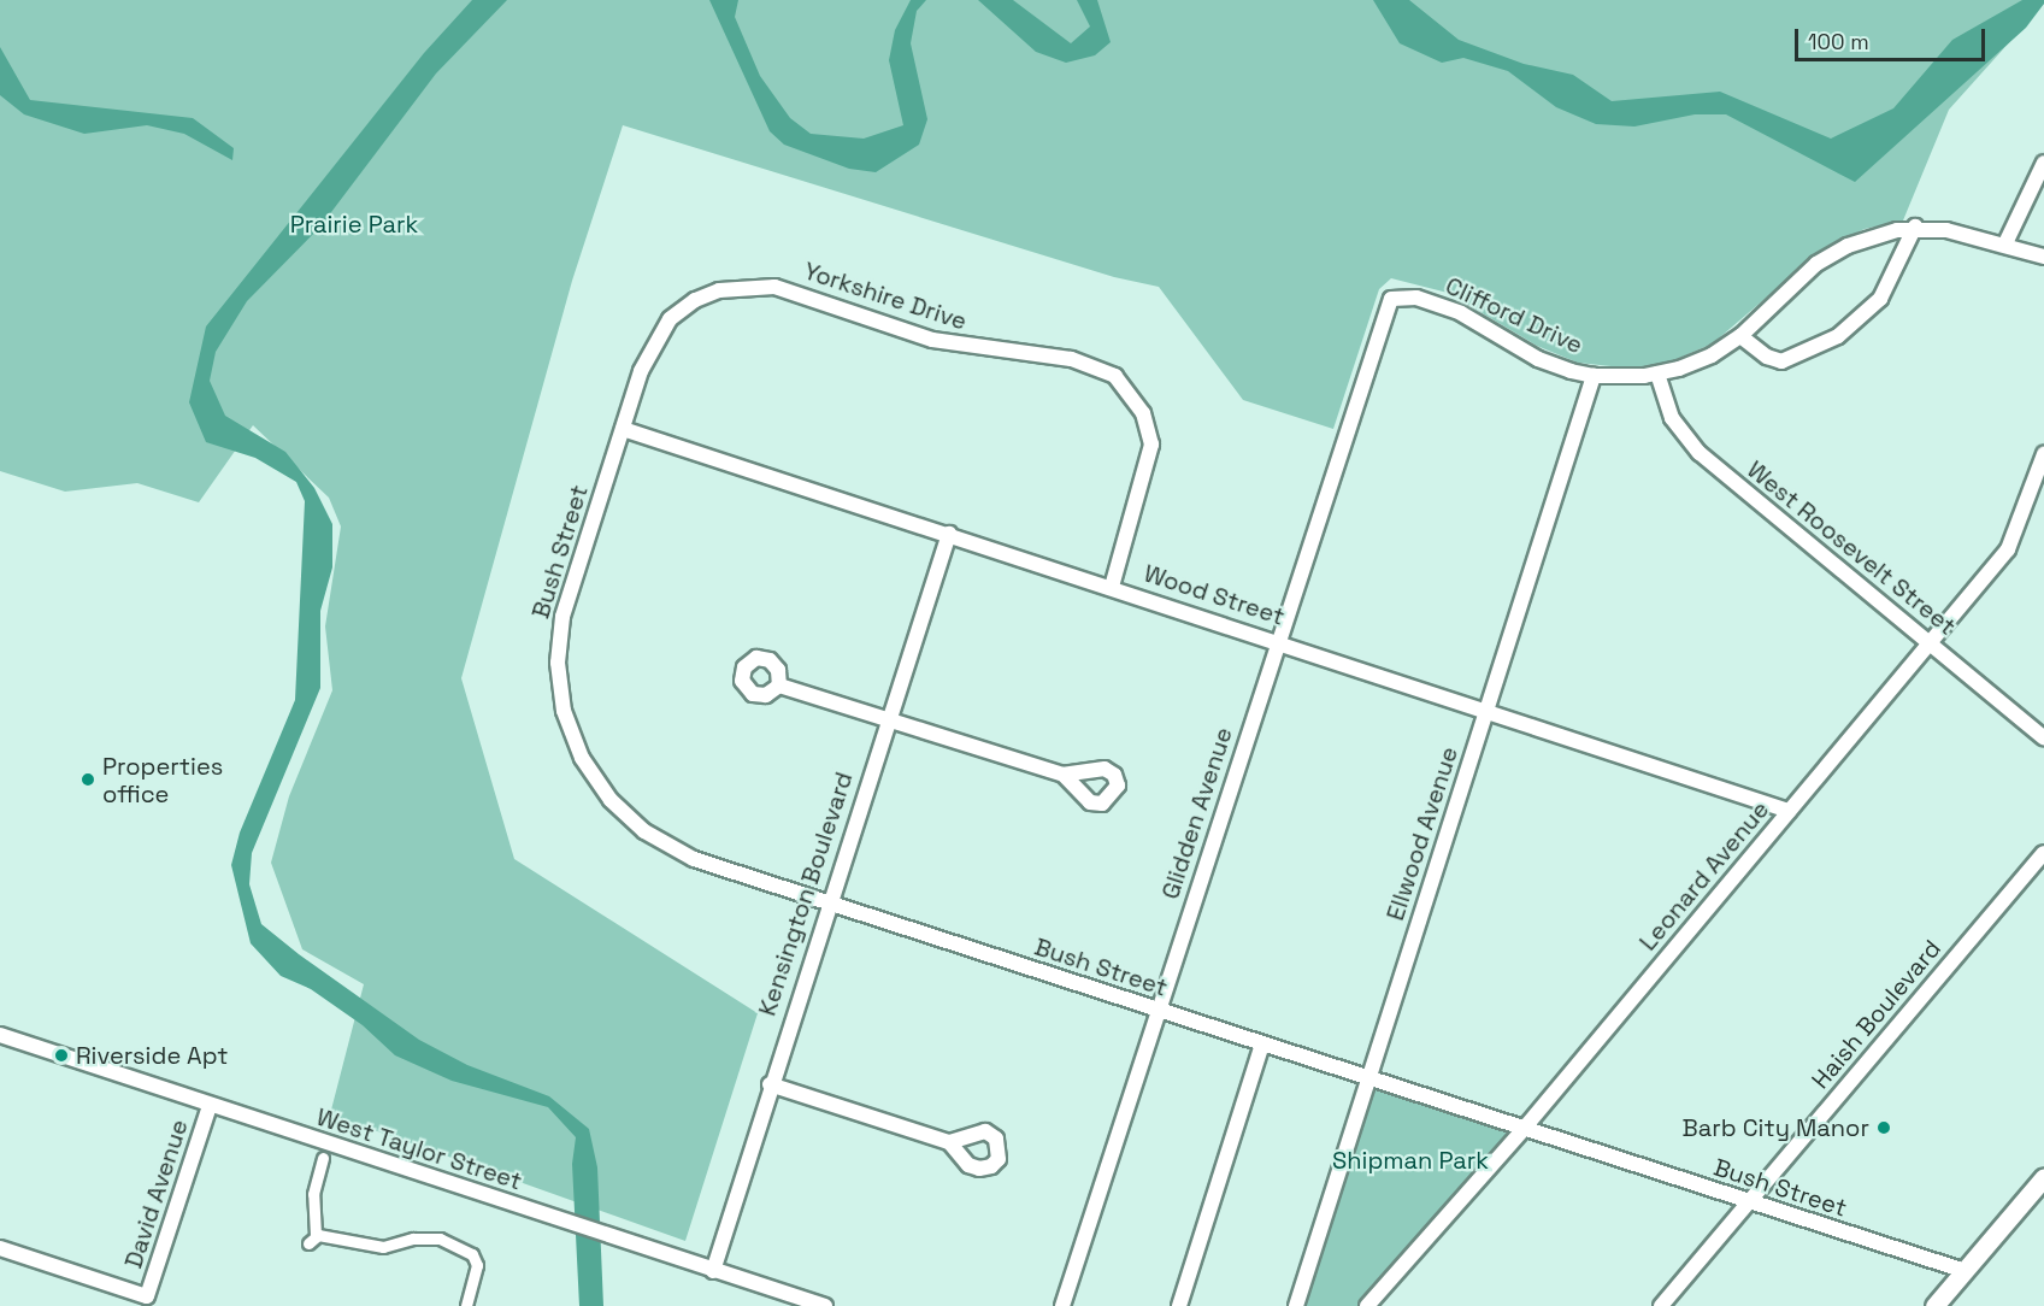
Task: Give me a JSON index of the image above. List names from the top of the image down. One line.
{"streets":{"street":["Yorkshire Drive","Clifford Drive","West Roosevelt Street","Bush Street","Wood Street","Glidden Avenue","Ellwood Avenue","Leonard Avenue","Kensington Boulevard","Haish Boulevard","West Taylor Street","David Avenue"]},"crossings":[["Yorkshire Drive","Bush Street"],["Yorkshire Drive","Wood Street"],["Clifford Drive","West Roosevelt Street"],["Clifford Drive","Glidden Avenue"],["Clifford Drive","Ellwood Avenue"],["West Roosevelt Street","Leonard Avenue"],["Bush Street","Wood Street"],["Bush Street","Glidden Avenue"],["Bush Street","Ellwood Avenue"],["Bush Street","Leonard Avenue"],["Bush Street","Kensington Boulevard"],["Bush Street","Haish Boulevard"],["Wood Street","Glidden Avenue"],["Wood Street","Ellwood Avenue"],["Wood Street","Leonard Avenue"],["Wood Street","Kensington Boulevard"],["Kensington Boulevard","West Taylor Street"],["West Taylor Street","David Avenue"]],"parks":["Prairie Park","Shipman Park"],"places":["Properties office","Riverside Apt","Barb City Manor"],"scale_bar":"100 m"}
